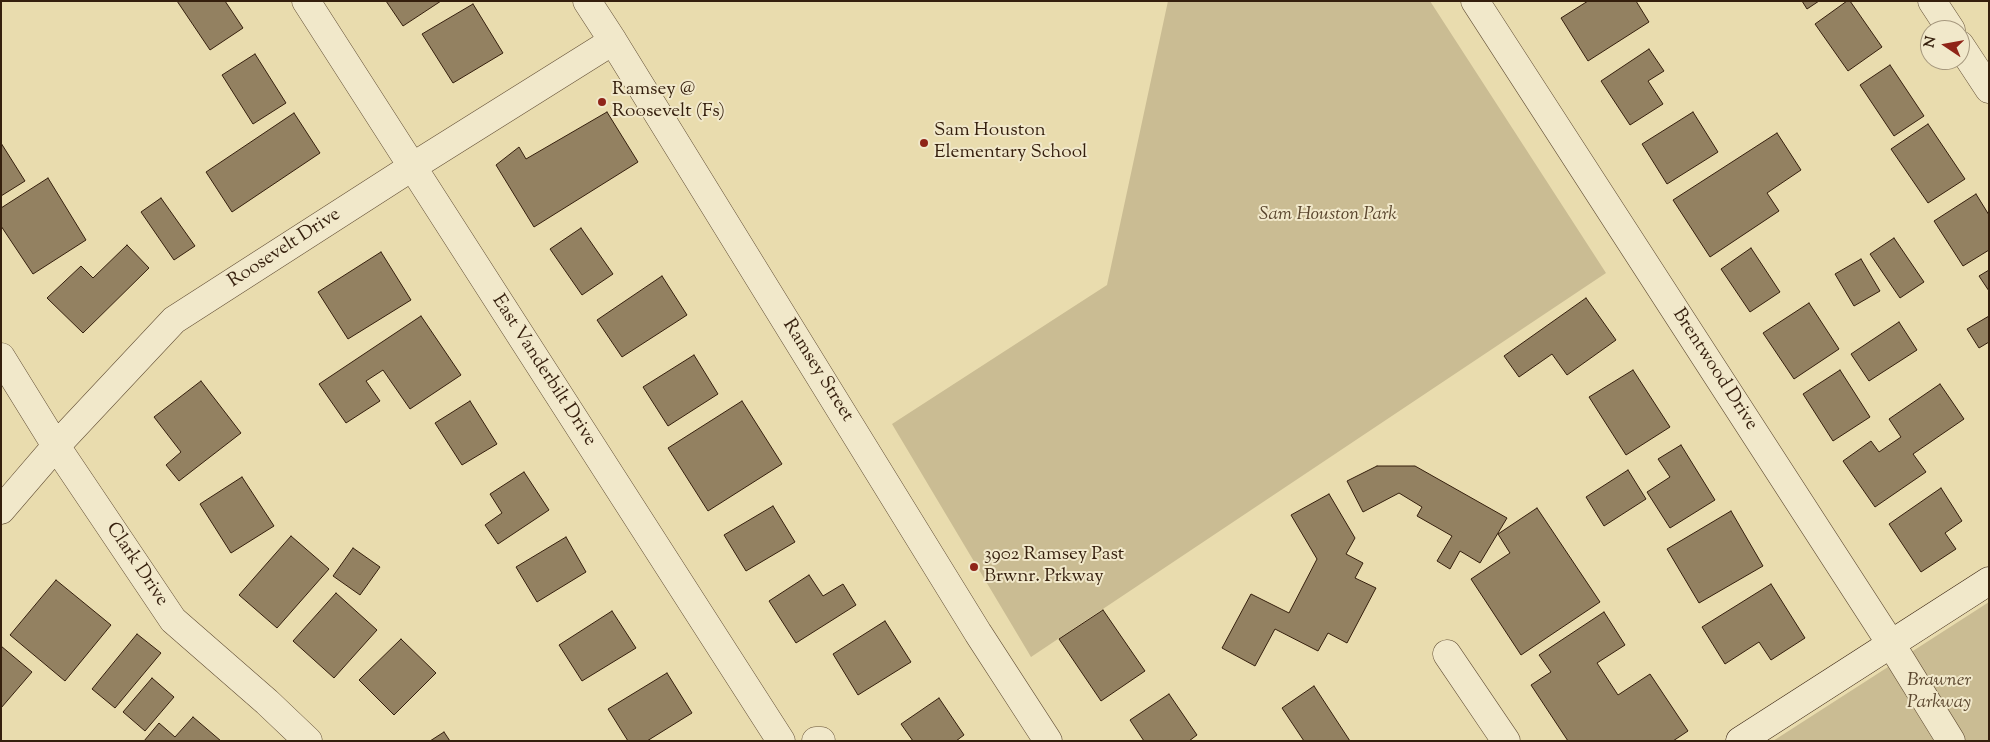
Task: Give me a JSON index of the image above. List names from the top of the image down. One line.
{"streets":{"street":["Roosevelt Drive","Brentwood Drive","East Vanderbilt Drive","Ramsey Street","Clark Drive"]},"crossings":[["Roosevelt Drive","East Vanderbilt Drive"],["Roosevelt Drive","Ramsey Street"],["Roosevelt Drive","Clark Drive"]],"parks":["Sam Houston Park","Brawner Parkway"],"places":["Ramsey @ Roosevelt (Fs)","Sam Houston Elementary School","3902 Ramsey Past Brwnr. Prkway"],"north":"left"}
